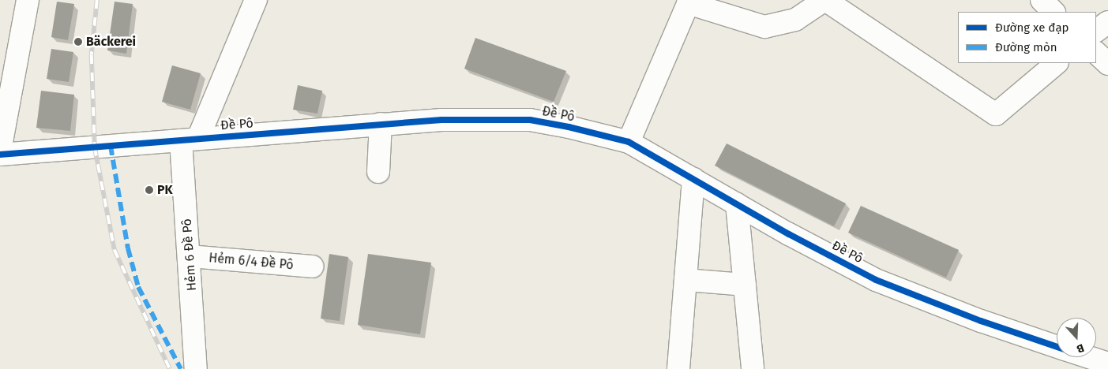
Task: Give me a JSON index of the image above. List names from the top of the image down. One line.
{"streets":{"street":["Đề Pô","Hẻm 6 Đề Pô","Hẻm 6/4 Đề Pô"]},"crossings":[["Đề Pô","Hẻm 6 Đề Pô"],["Hẻm 6 Đề Pô","Hẻm 6/4 Đề Pô"]],"places":["Bäckerei","PK"],"legend":["Đường xe đạp","Đường mòn"],"north":"bottom"}
